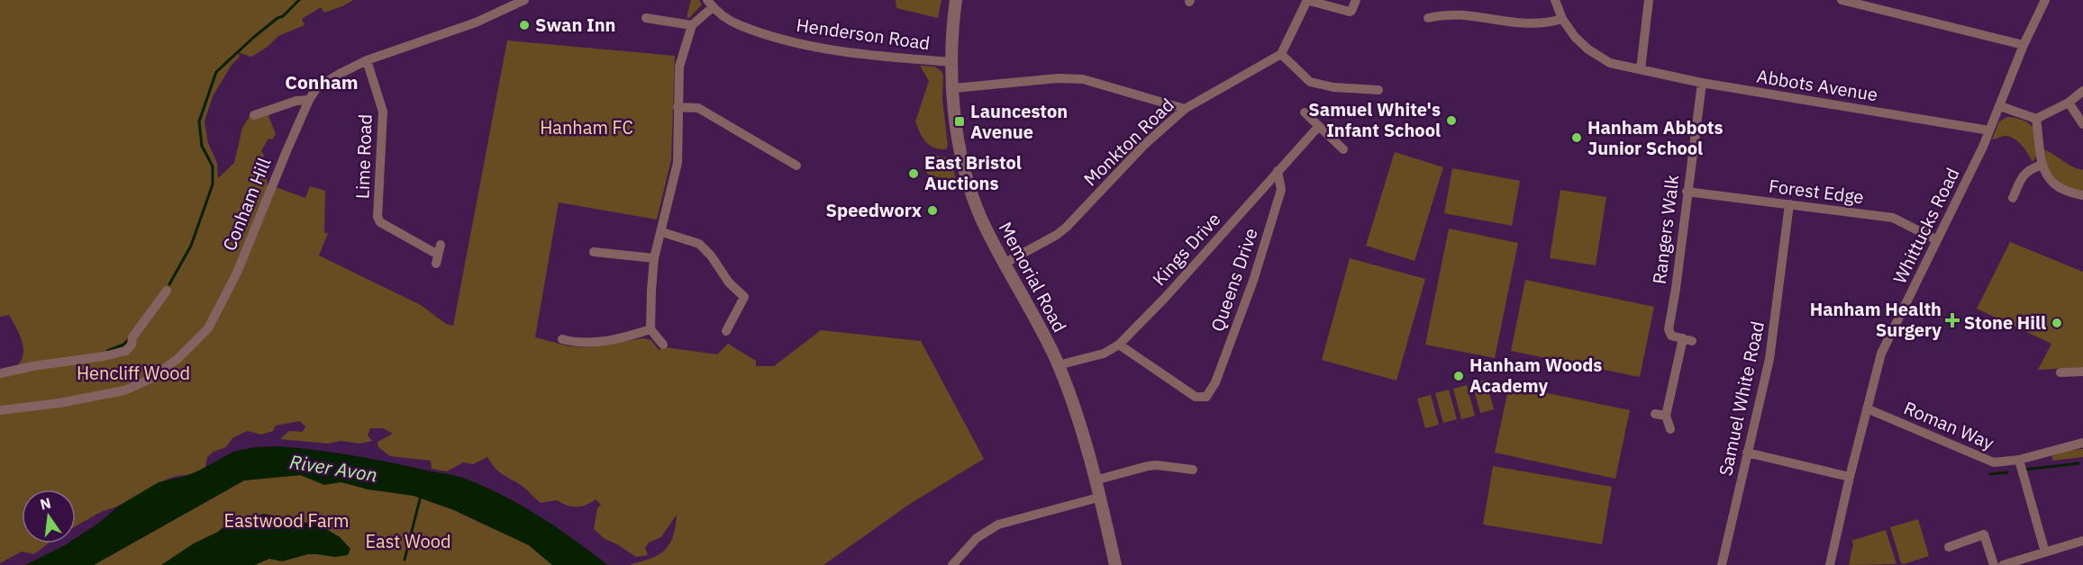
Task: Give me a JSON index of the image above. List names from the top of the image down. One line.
{"streets":{"street":["Henderson Road","Abbots Avenue","Monkton Road","Lime Road","Forest Edge","Conham Hill","Whittucks Road","Rangers Walk","Kings Drive","Memorial Road","Queens Drive","Samuel White Road","Roman Way"]},"crossings":[["Henderson Road","Memorial Road"],["Abbots Avenue","Whittucks Road"],["Abbots Avenue","Rangers Walk"],["Monkton Road","Memorial Road"],["Lime Road","Conham Hill"],["Forest Edge","Whittucks Road"],["Forest Edge","Rangers Walk"],["Forest Edge","Samuel White Road"],["Whittucks Road","Roman Way"],["Kings Drive","Memorial Road"],["Kings Drive","Queens Drive"]],"districts":["Conham"],"water":["River Avon"],"parks":["Hanham FC","Hencliff Wood","Eastwood Farm","East Wood"],"places":{"other":["Swan Inn","Samuel White's Infant School","Hanham Abbots Junior School","East Bristol Auctions","Speedworx","Stone Hill","Hanham Woods Academy"],"transit":["Launceston Avenue"],"health":["Hanham Health Surgery"]},"north":"top"}
